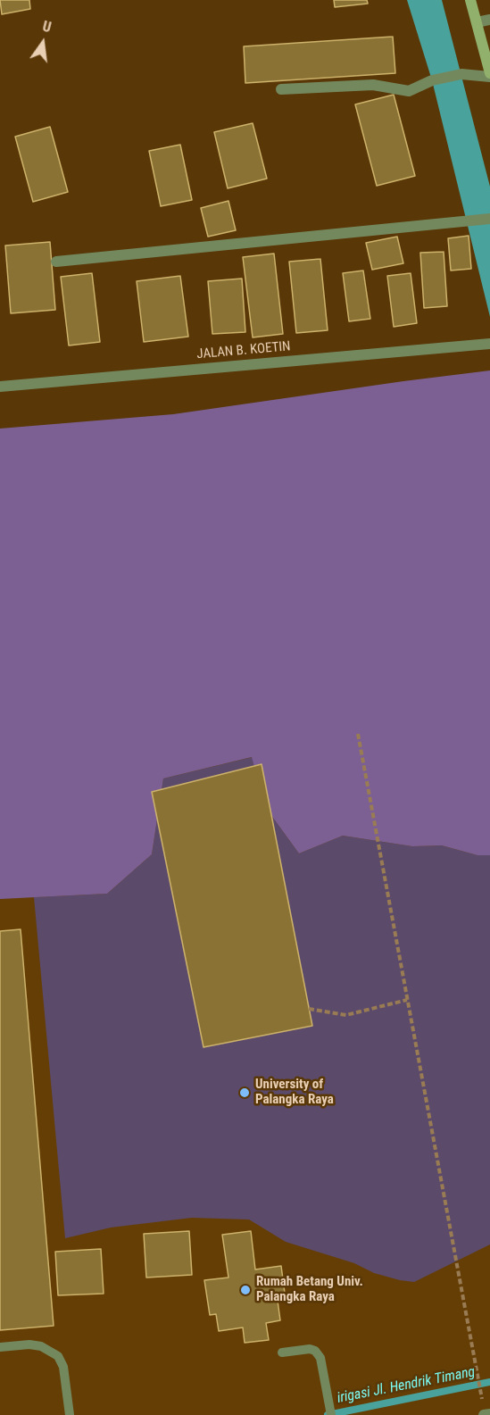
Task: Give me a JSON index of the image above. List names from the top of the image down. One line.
{"streets":{"street":["JALAN B. KOETIN"]},"water":["irigasi Jl. Hendrik Timang"],"places":["University of Palangka Raya","Rumah Betang Univ. Palangka Raya"],"north":"top"}
